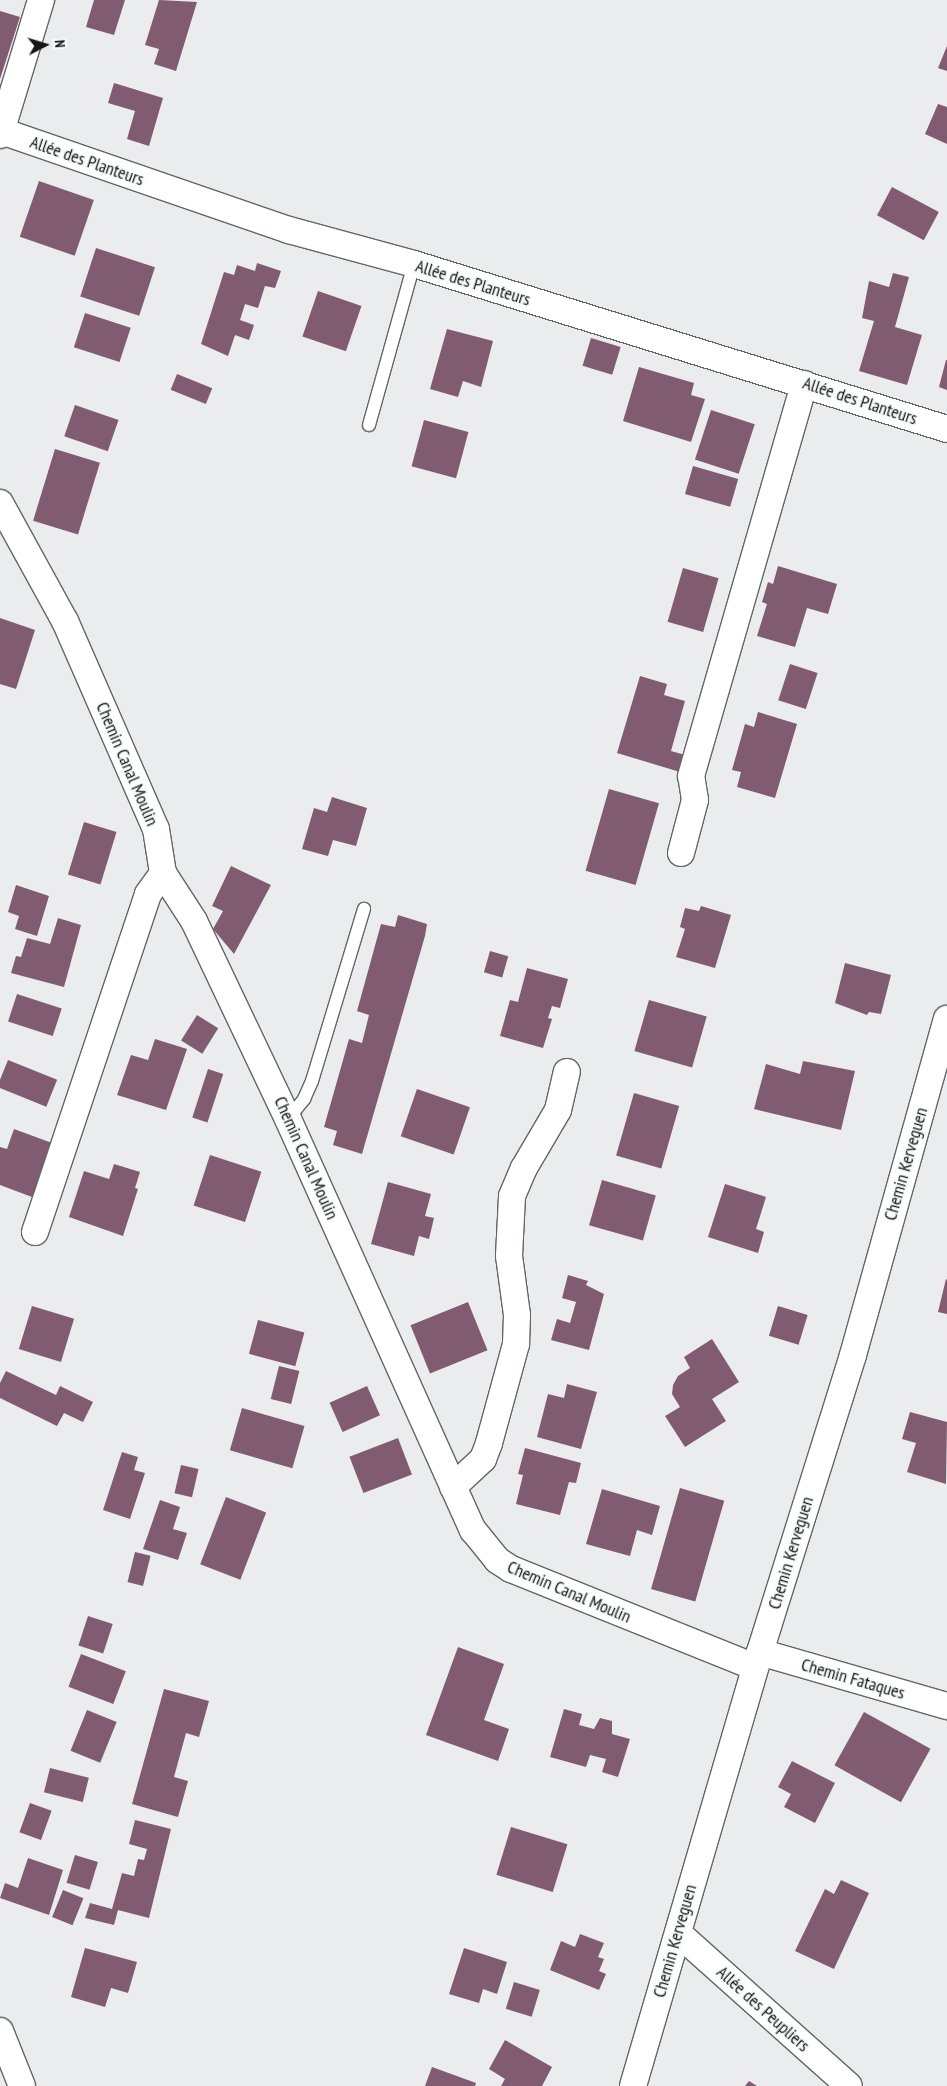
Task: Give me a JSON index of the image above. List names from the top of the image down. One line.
{"streets":{"street":["Allée des Planteurs","Chemin Canal Moulin","Chemin Kerveguen","Chemin Fataques","Allée des Peupliers"]},"crossings":[["Chemin Canal Moulin","Chemin Kerveguen"],["Chemin Canal Moulin","Chemin Fataques"],["Chemin Kerveguen","Chemin Fataques"],["Chemin Kerveguen","Allée des Peupliers"]],"north":"right"}
